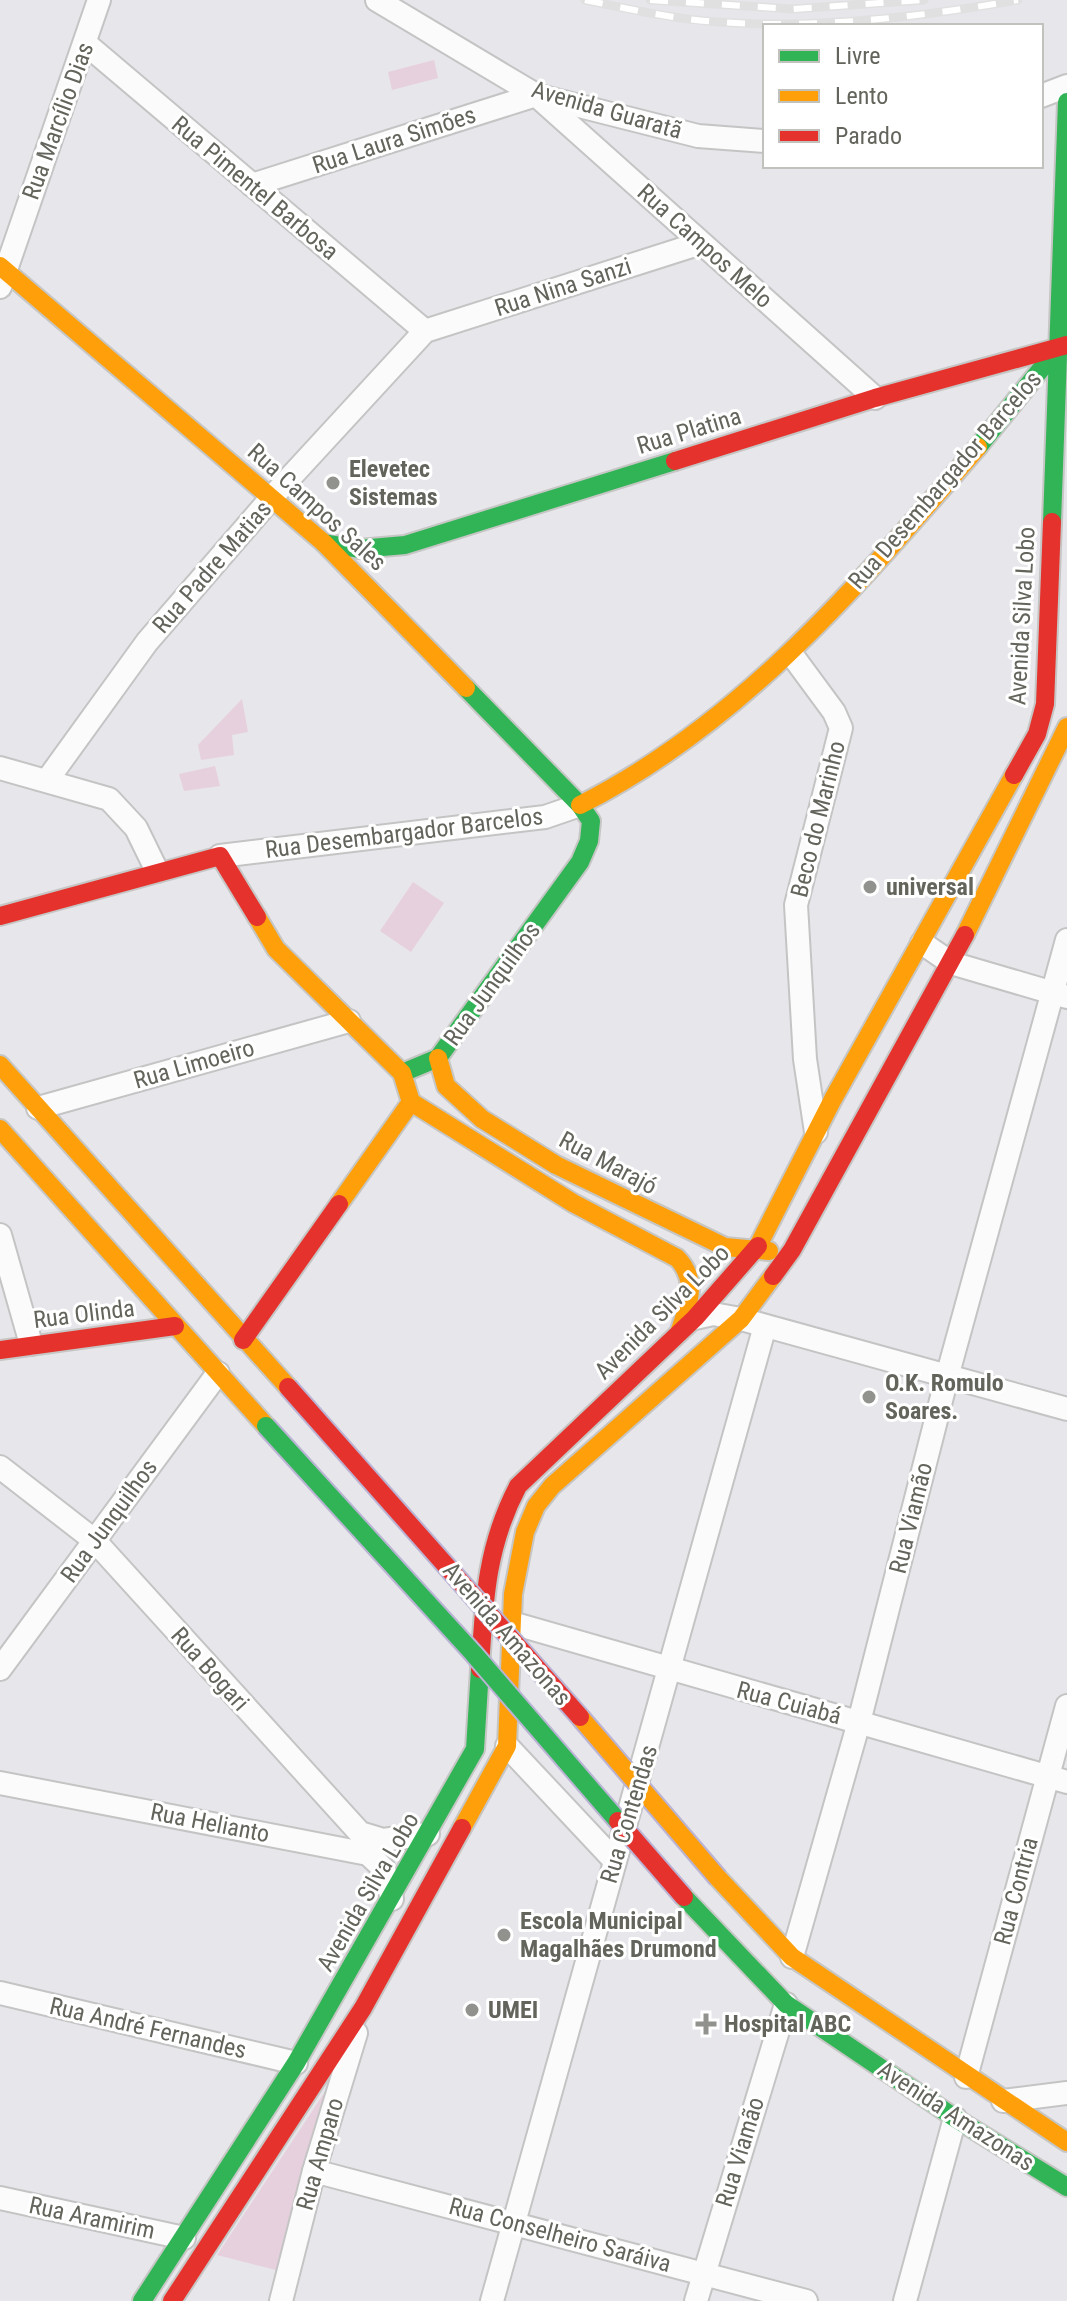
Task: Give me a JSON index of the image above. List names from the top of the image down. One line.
{"streets":{"main road":["Rua Platina","Rua Desembargador Barcelos","Rua Campos Sales","Avenida Silva Lobo","Rua Junquilhos","Rua Marajó","Rua Olinda","Avenida Amazonas"],"street":["Avenida Guaratã","Rua Marcílio Dias","Rua Laura Simões","Rua Pimentel Barbosa","Rua Campos Melo","Rua Nina Sanzi","Rua Padre Matias","Beco do Marinho","Rua Limoeiro","Rua Viamão","Rua Bogari","Rua Cuiabá","Rua Contendas","Rua Helianto","Rua Contria","Rua André Fernandes","Rua Amparo","Rua Aramirim","Rua Conselheiro Saráiva"]},"crossings":[["Avenida Guaratã","Rua Laura Simões"],["Avenida Guaratã","Rua Campos Melo"],["Rua Marcílio Dias","Rua Pimentel Barbosa"],["Rua Marcílio Dias","Rua Campos Sales"],["Rua Laura Simões","Rua Pimentel Barbosa"],["Rua Laura Simões","Rua Campos Melo"],["Rua Pimentel Barbosa","Rua Nina Sanzi"],["Rua Pimentel Barbosa","Rua Padre Matias"],["Rua Campos Melo","Rua Nina Sanzi"],["Rua Campos Melo","Rua Platina"],["Rua Nina Sanzi","Rua Padre Matias"],["Rua Platina","Rua Desembargador Barcelos"],["Rua Platina","Rua Campos Sales"],["Rua Platina","Avenida Silva Lobo"],["Rua Desembargador Barcelos","Rua Campos Sales"],["Rua Desembargador Barcelos","Avenida Silva Lobo"],["Rua Desembargador Barcelos","Beco do Marinho"],["Rua Desembargador Barcelos","Rua Junquilhos"],["Rua Campos Sales","Rua Padre Matias"],["Rua Campos Sales","Rua Junquilhos"],["Avenida Silva Lobo","Beco do Marinho"],["Avenida Silva Lobo","Rua Marajó"],["Avenida Silva Lobo","Rua Bogari"],["Avenida Silva Lobo","Rua Helianto"],["Avenida Silva Lobo","Rua André Fernandes"],["Avenida Silva Lobo","Rua Aramirim"],["Rua Junquilhos","Rua Marajó"],["Rua Junquilhos","Avenida Amazonas"],["Rua Junquilhos","Rua Bogari"],["Rua Limoeiro","Avenida Amazonas"],["Rua Olinda","Avenida Amazonas"],["Rua Viamão","Avenida Amazonas"],["Rua Viamão","Rua Cuiabá"],["Rua Viamão","Rua Conselheiro Saráiva"],["Avenida Amazonas","Rua Contria"],["Rua Cuiabá","Rua Contendas"],["Rua Cuiabá","Rua Contria"],["Rua Contendas","Rua Conselheiro Saráiva"],["Rua Amparo","Rua Conselheiro Saráiva"]],"places":{"other":["Elevetec Sistemas","universal","O.K. Romulo Soares.","Escola Municipal Magalhães Drumond","UMEI"],"health":["Hospital ABC"]},"legend":["Livre","Lento","Parado"]}
